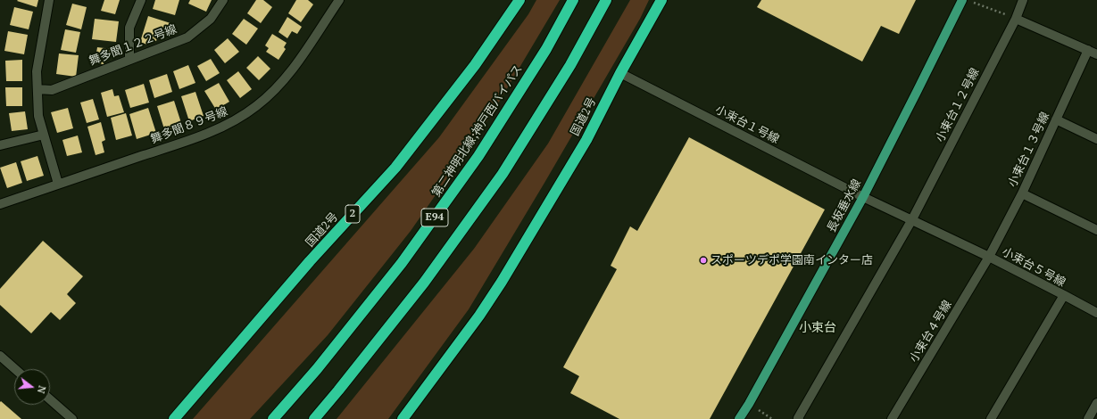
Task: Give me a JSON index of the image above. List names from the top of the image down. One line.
{"streets":{"highway":["国道2号","第二神明北線;神戸西バイパス","2","E94"],"main road":["長坂垂水線"],"street":["舞多聞１２２号線","小束台１２号線","小束台１号線","舞多聞８９号線","小束台１３号線","小束台５号線","小束台４号線"]},"crossings":[["小束台１２号線","小束台５号線"],["国道2号","小束台１号線"],["小束台１号線","長坂垂水線"],["小束台１号線","小束台５号線"],["小束台１３号線","小束台５号線"],["小束台１３号線","小束台４号線"],["長坂垂水線","小束台５号線"],["小束台５号線","小束台４号線"]],"districts":["小束台"],"places":["スポーツデポ学園南インター店"],"north":"right"}
